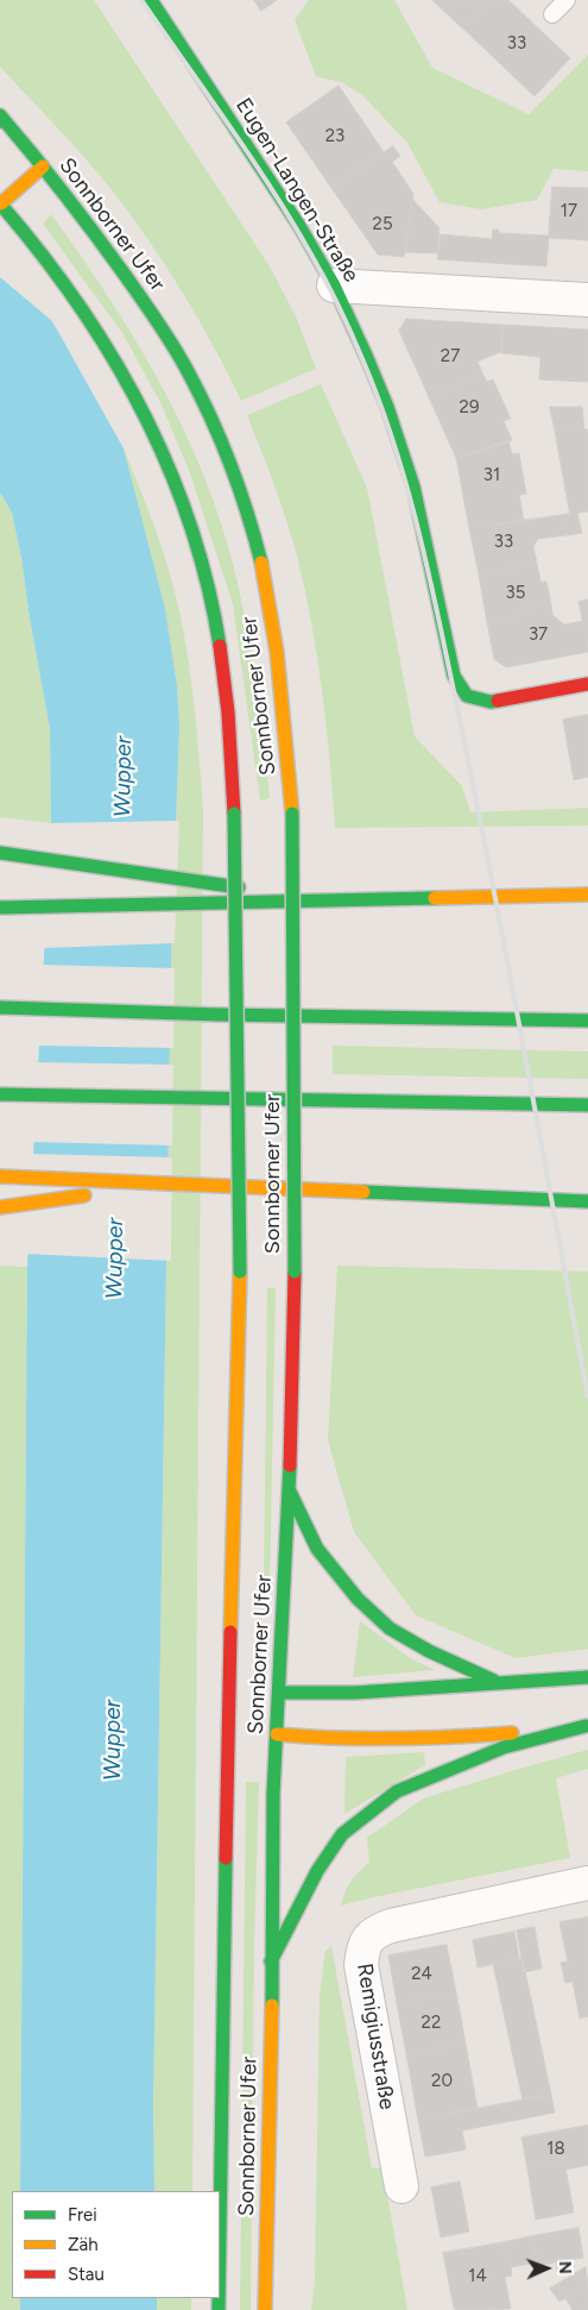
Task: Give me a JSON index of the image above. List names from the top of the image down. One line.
{"streets":{"main road":["Eugen-Langen-Straße","Sonnborner Ufer"],"street":["Remigiusstraße"]},"water":["Wupper"],"house_numbers":["33","23","17","25","27","29","31","33","35","37","24","22","20","18","14"],"legend":["Frei","Zäh","Stau"],"north":"right"}
